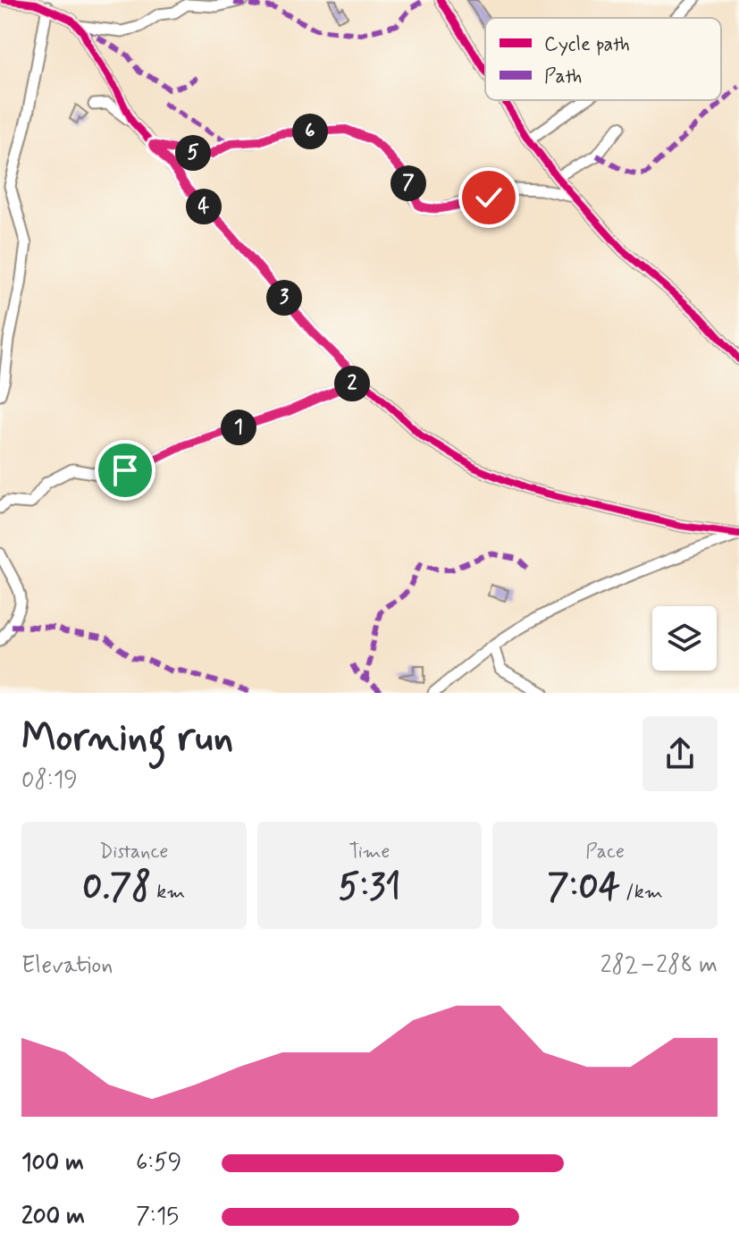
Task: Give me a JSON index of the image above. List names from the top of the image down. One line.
{"legend":["Cycle path","Path"],"page":{"pins":["6","5","7","4","3","2","1"],"heading":["Morning run","08:19"],"stats":[["Distance","0.78 km"],["Time","5:31"],["Pace","7:04 /km"]],"chart":["Elevation","282–288 m"],"list":[{"name":"100 m","note":"6:59"},{"name":"200 m","note":"7:15"}]}}
